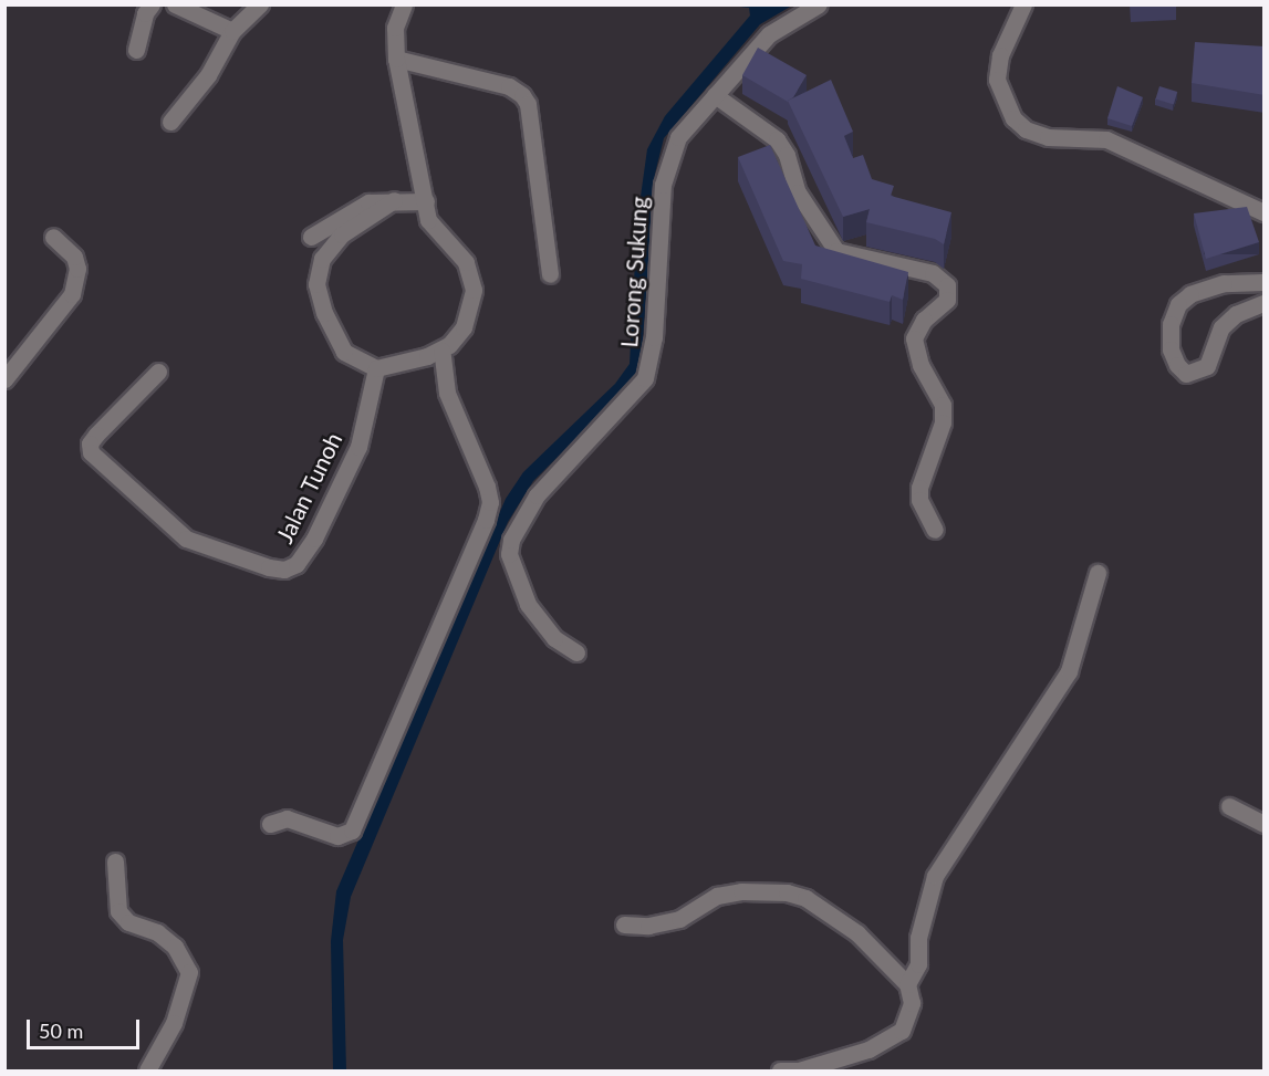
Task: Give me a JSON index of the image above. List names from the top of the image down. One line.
{"streets":{"street":["Lorong Sukung","Jalan Tunoh"]},"scale_bar":"50 m"}
